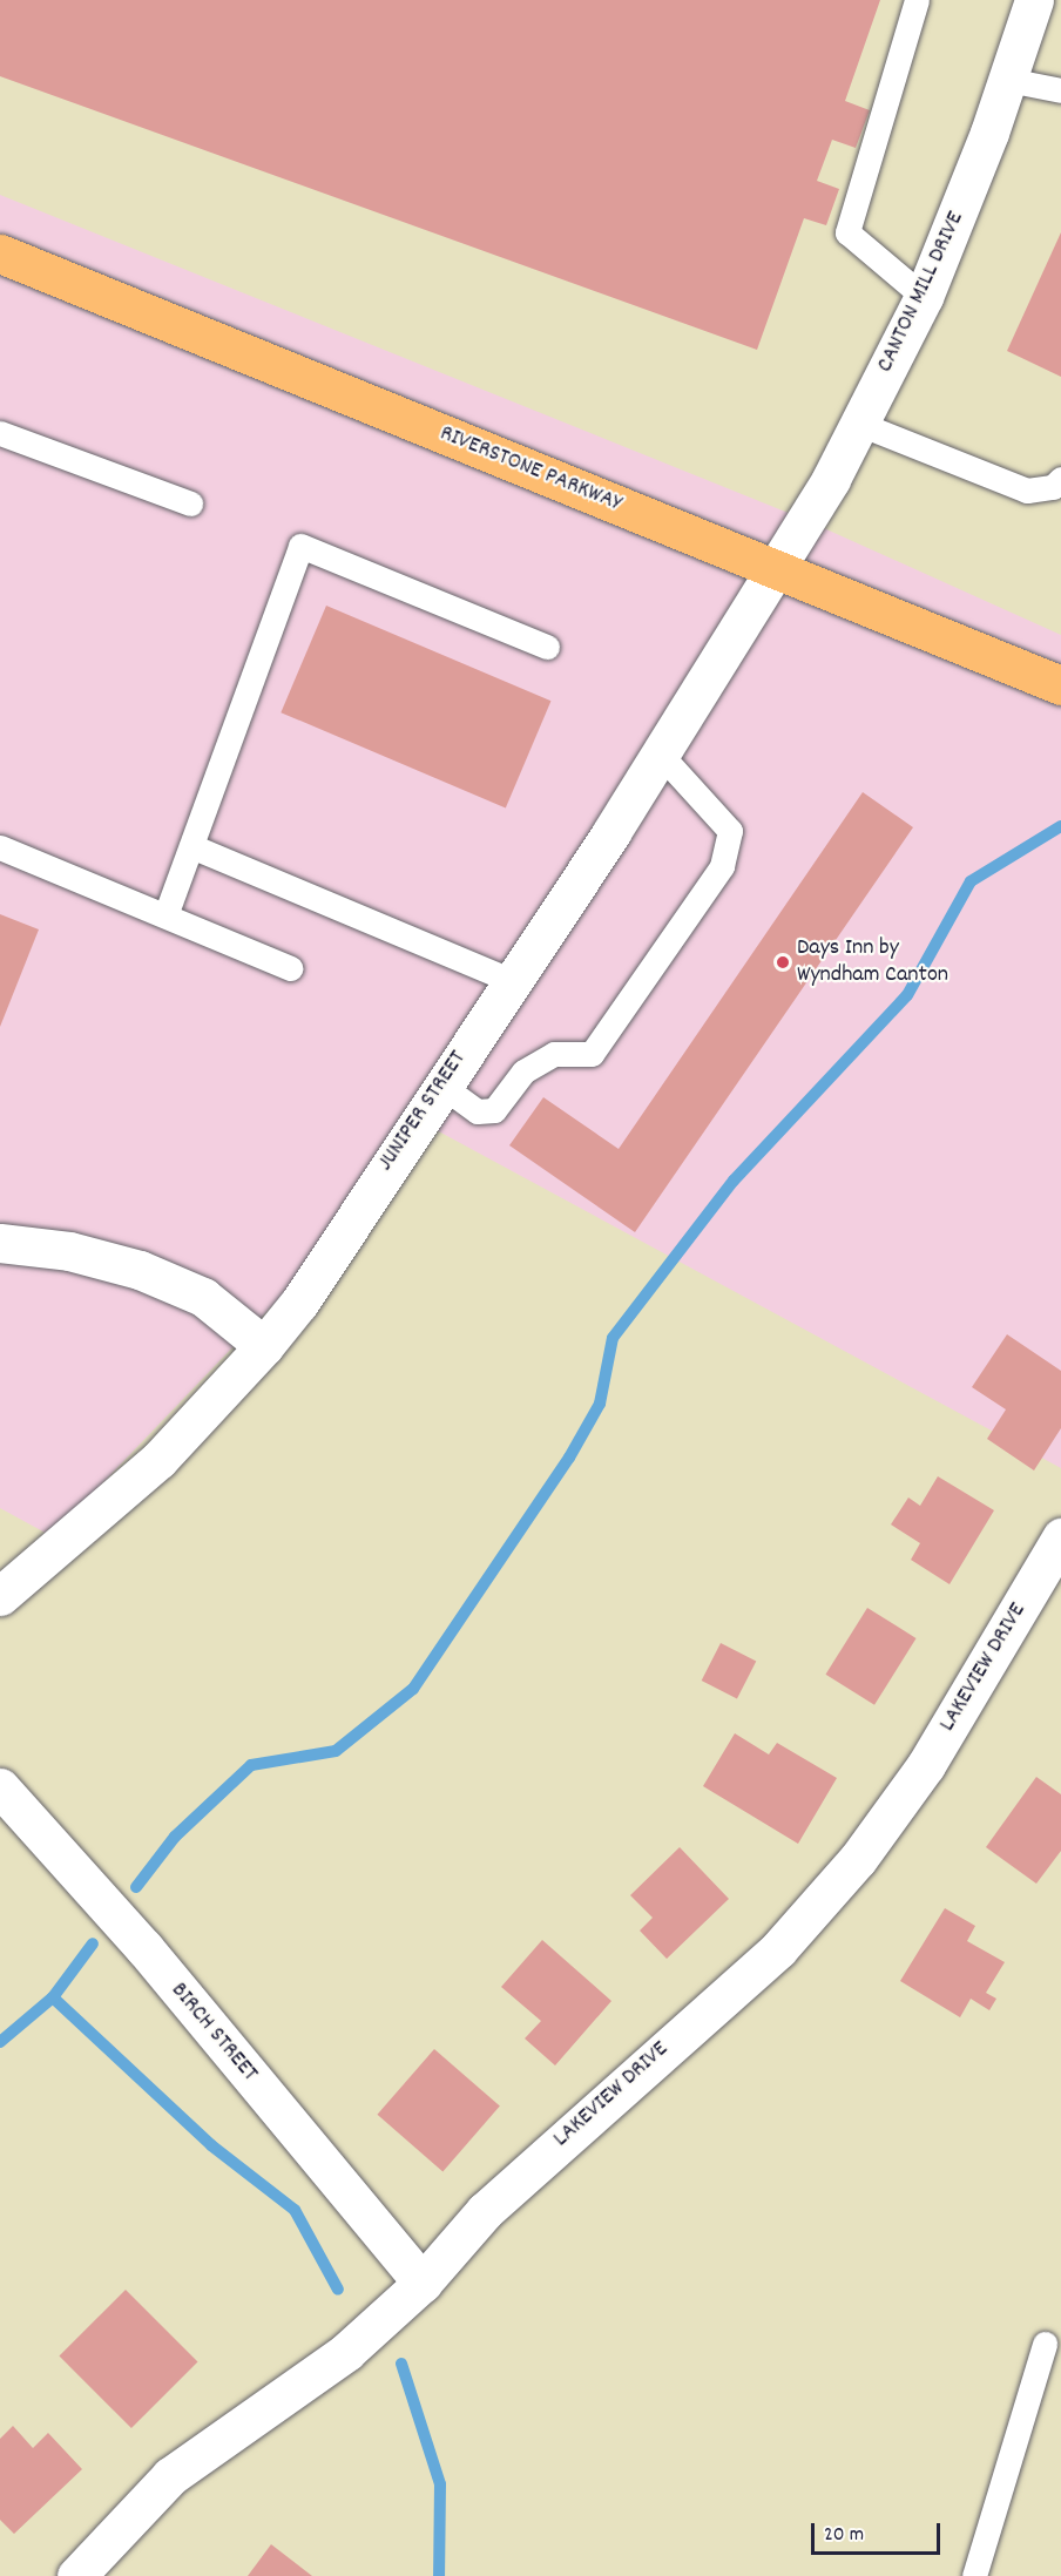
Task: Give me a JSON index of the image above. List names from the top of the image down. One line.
{"streets":{"main road":["RIVERSTONE PARKWAY"],"street":["CANTON MILL DRIVE","JUNIPER STREET","LAKEVIEW DRIVE","BIRCH STREET"]},"crossings":[["CANTON MILL DRIVE","RIVERSTONE PARKWAY"],["CANTON MILL DRIVE","JUNIPER STREET"],["RIVERSTONE PARKWAY","JUNIPER STREET"],["LAKEVIEW DRIVE","BIRCH STREET"]],"places":["Days Inn by Wyndham Canton"],"scale_bar":"20 m"}
